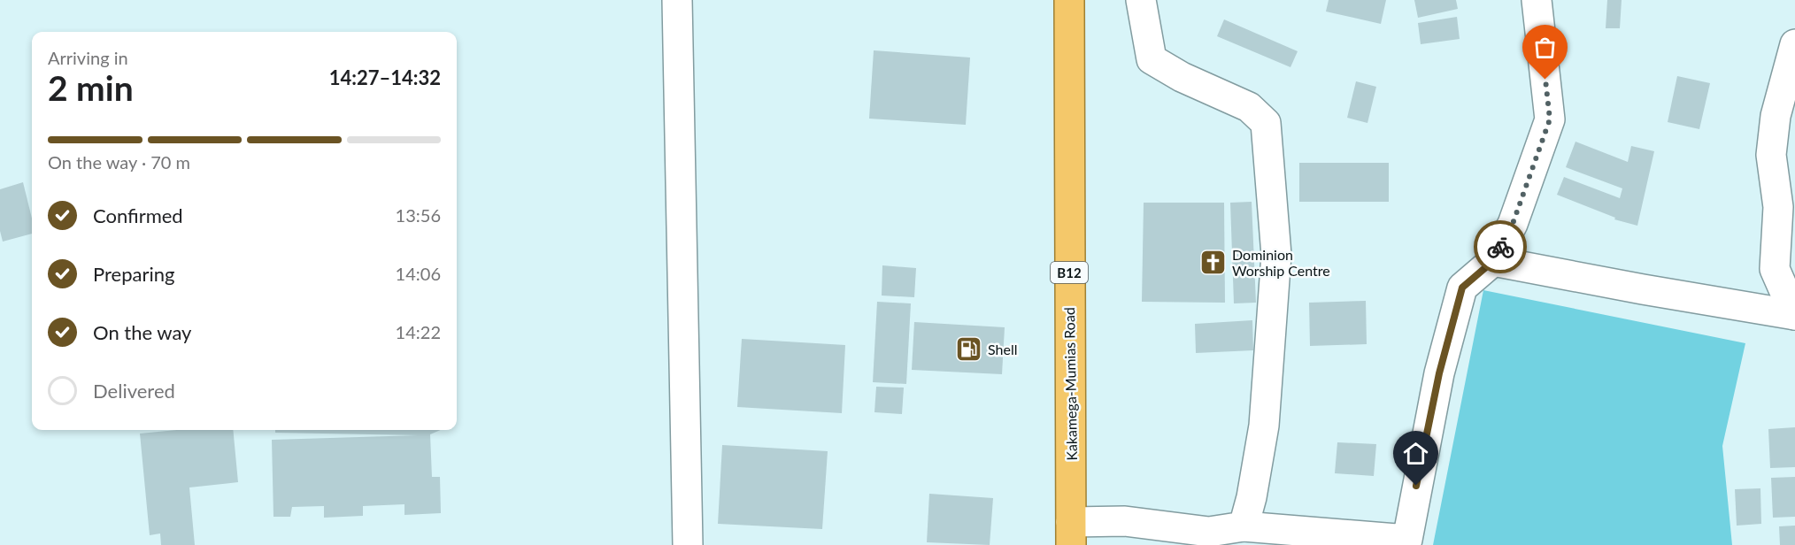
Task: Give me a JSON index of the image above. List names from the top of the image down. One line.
{"streets":{"highway":["B12","Kakamega-Mumias Road"]},"places":{"church":["Dominion Worship Centre"],"fuel station":["Shell"]},"page":{"heading":["2 min","Arriving in","14:27–14:32"],"bar":"On the way · 70 m","list":[["Confirmed","13:56"],["Preparing","14:06"],["On the way","14:22"],"Delivered"]}}
